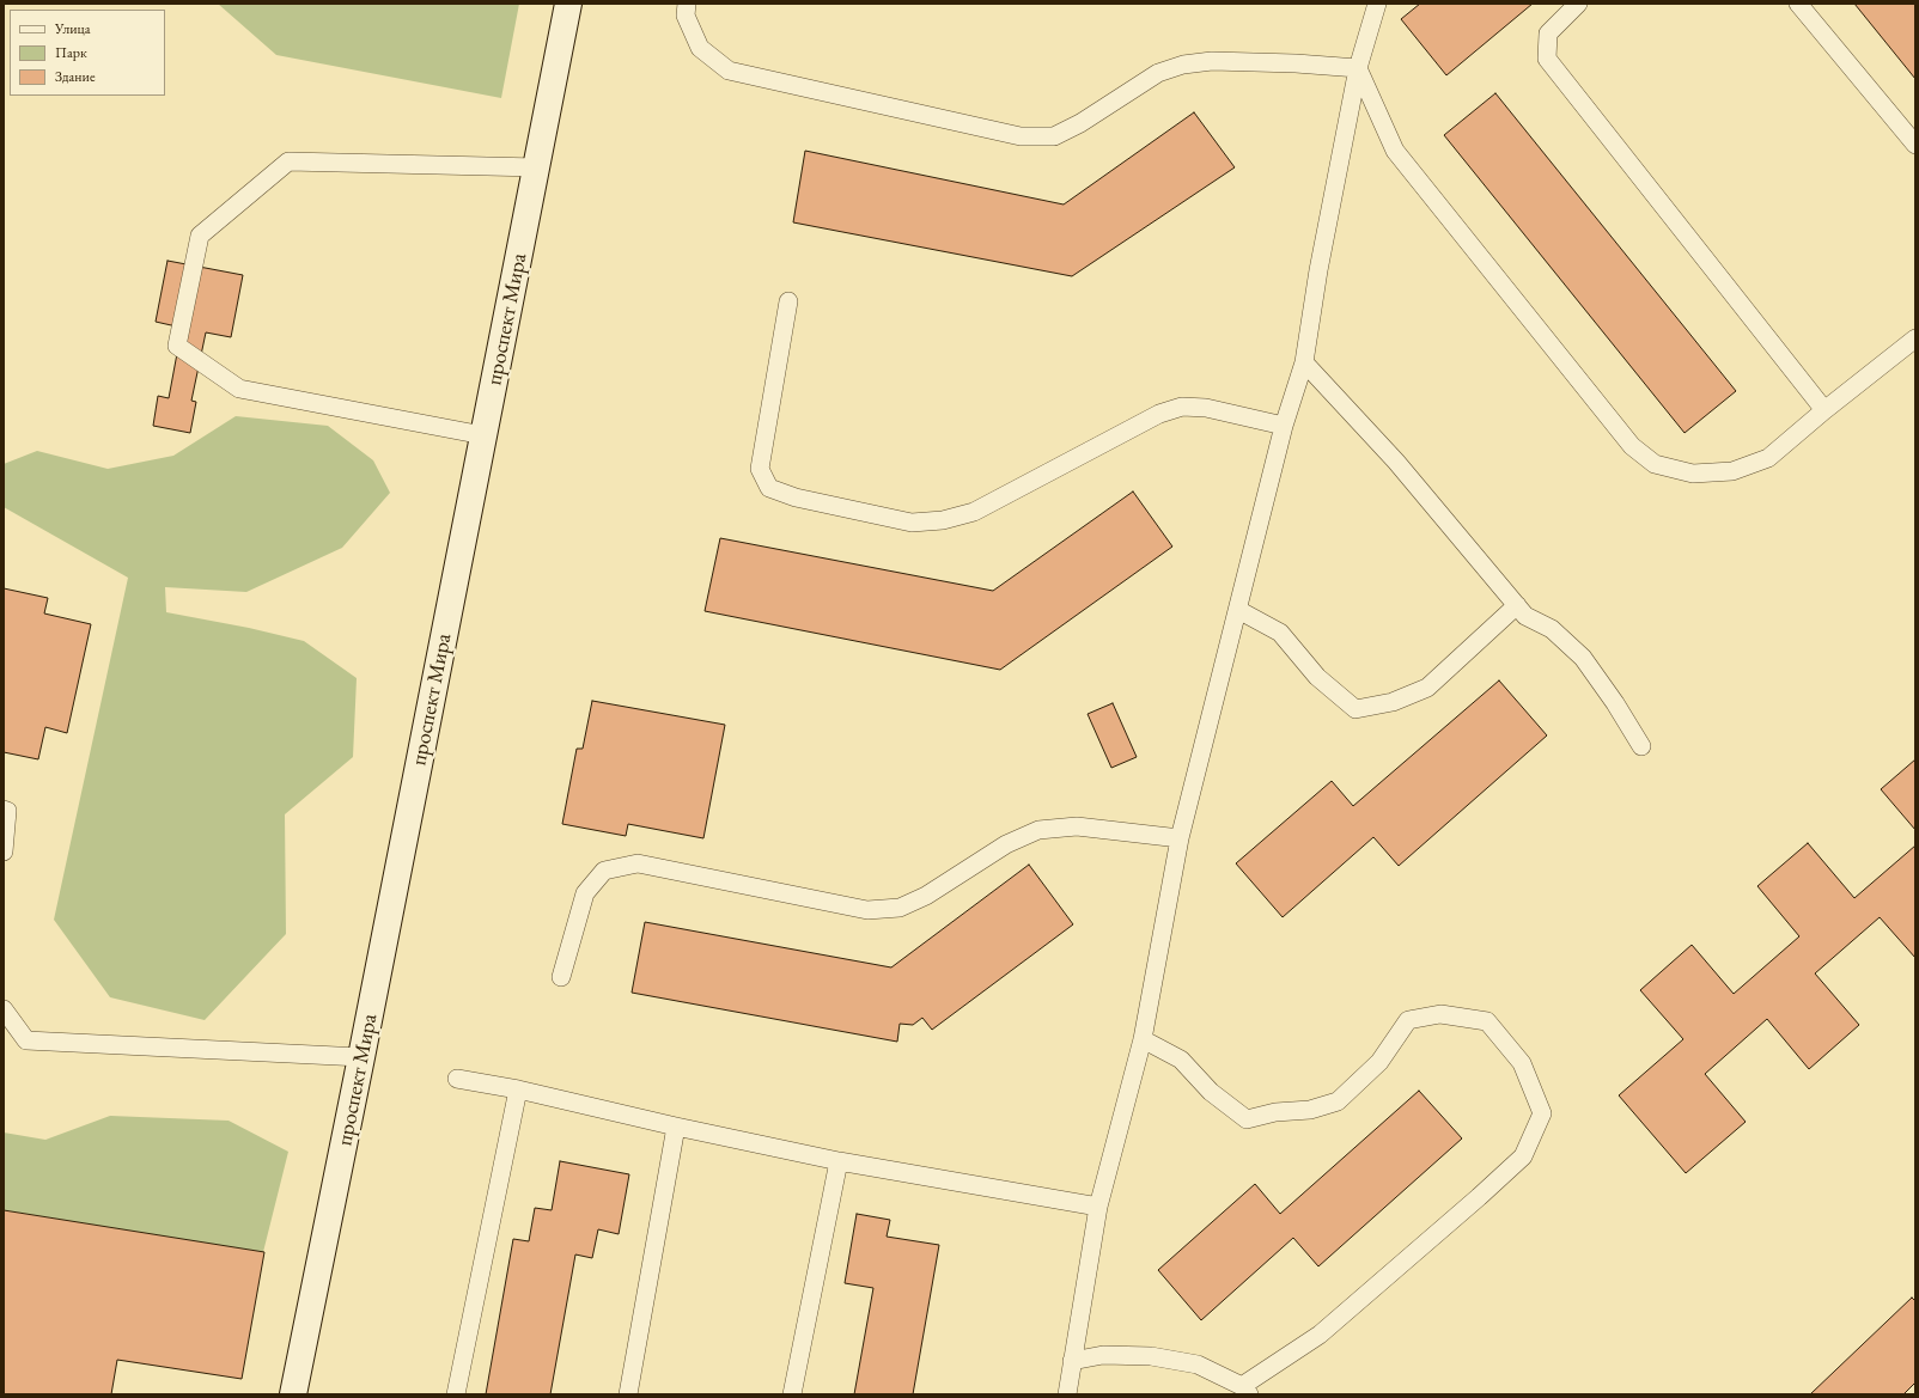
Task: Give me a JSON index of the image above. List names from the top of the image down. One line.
{"streets":{"main road":["проспект Мира"]},"legend":["Улица","Парк","Здание"]}
